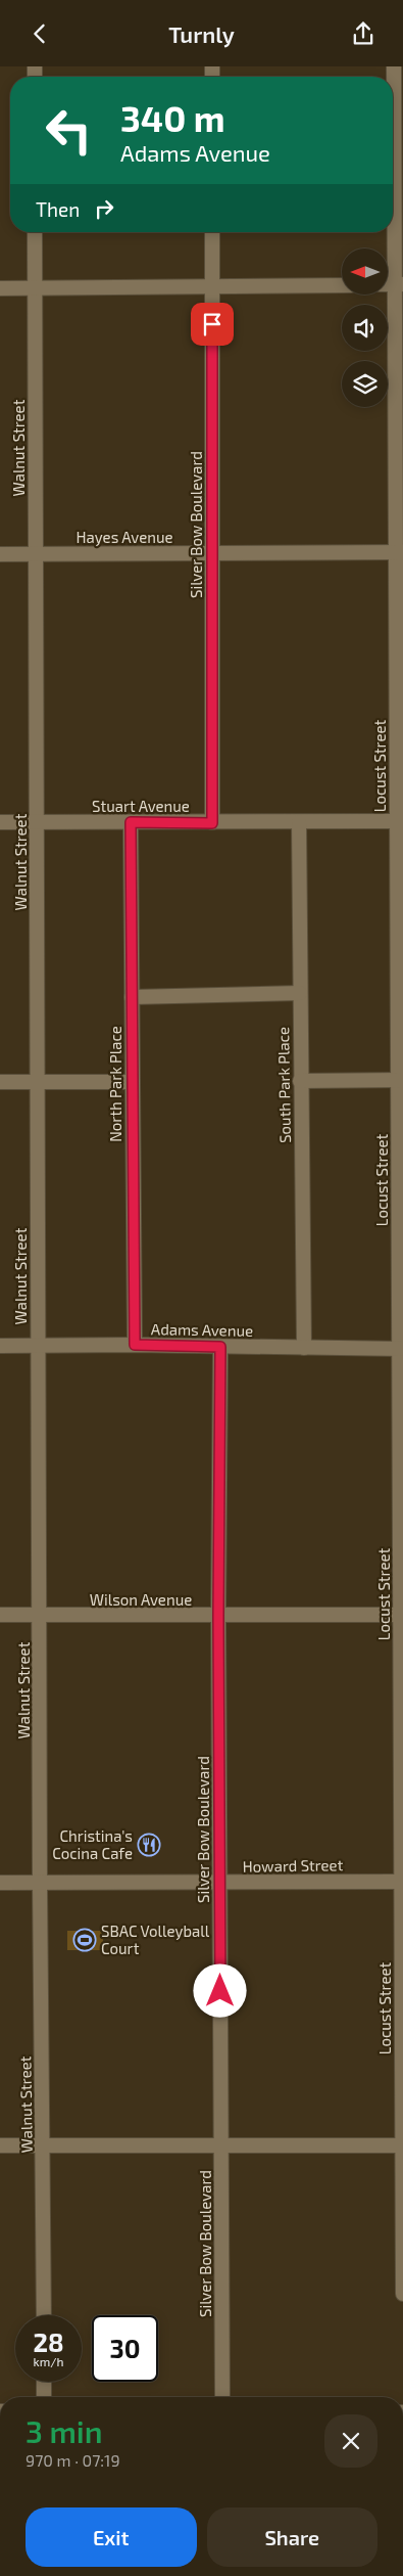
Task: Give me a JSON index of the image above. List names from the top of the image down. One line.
{"streets":{"street":["Walnut Street","Silver Bow Boulevard","Hayes Avenue","Locust Street","Stuart Avenue","North Park Place","South Park Place","Adams Avenue","Wilson Avenue","Howard Street"]},"crossings":[["Walnut Street","Hayes Avenue"],["Walnut Street","Stuart Avenue"],["Walnut Street","Adams Avenue"],["Walnut Street","Wilson Avenue"],["Walnut Street","Howard Street"],["Silver Bow Boulevard","Hayes Avenue"],["Silver Bow Boulevard","Stuart Avenue"],["Silver Bow Boulevard","Adams Avenue"],["Silver Bow Boulevard","Wilson Avenue"],["Silver Bow Boulevard","Howard Street"],["Hayes Avenue","Locust Street"],["Locust Street","Stuart Avenue"],["Locust Street","Adams Avenue"],["Locust Street","Wilson Avenue"],["Locust Street","Howard Street"],["Stuart Avenue","North Park Place"],["Stuart Avenue","South Park Place"],["North Park Place","Adams Avenue"],["South Park Place","Adams Avenue"]],"places":{"restaurant":["Christina's Cocina Cafe"],"sports":["SBAC Volleyball Court"]},"north":"left","page":{"header":"Turnly","turn":["340 m","Adams Avenue"],"then":"Then","speed":"28 km/h","limit":"30","heading":["3 min","970 m · 07:19"],"buttons":["Exit","Share"]}}
